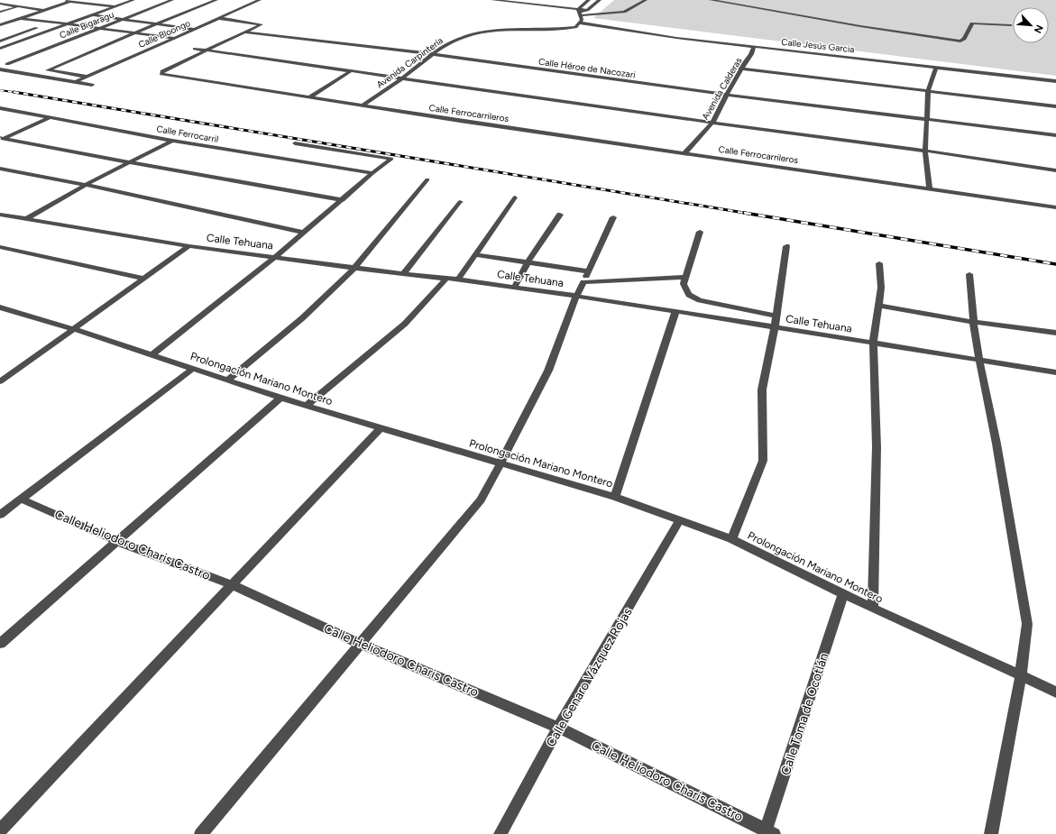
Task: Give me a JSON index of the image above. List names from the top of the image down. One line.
{"streets":{"street":["Calle Bigaragu","Calle Bloongo","Calle Jesús Garcia","Avenida Carpintería","Calle Héroe de Nacozari","Avenida Calderas","Calle Ferrocarrileros","Calle Ferrocarril","Calle Tehuana","Prolongación Mariano Montero","Calle Heliodoro Charis Castro","Calle Genaro Vázquez Rojas","Calle Toma de Ocotlán"]},"crossings":[["Calle Bloongo","Calle Ferrocarrileros"],["Calle Jesús Garcia","Avenida Carpintería"],["Calle Jesús Garcia","Avenida Calderas"],["Avenida Carpintería","Calle Héroe de Nacozari"],["Avenida Carpintería","Calle Ferrocarrileros"],["Calle Héroe de Nacozari","Avenida Calderas"],["Calle Héroe de Nacozari","Calle Ferrocarrileros"],["Avenida Calderas","Calle Ferrocarrileros"],["Prolongación Mariano Montero","Calle Genaro Vázquez Rojas"],["Prolongación Mariano Montero","Calle Toma de Ocotlán"],["Calle Heliodoro Charis Castro","Calle Genaro Vázquez Rojas"],["Calle Heliodoro Charis Castro","Calle Toma de Ocotlán"]],"north":"bottom right"}
